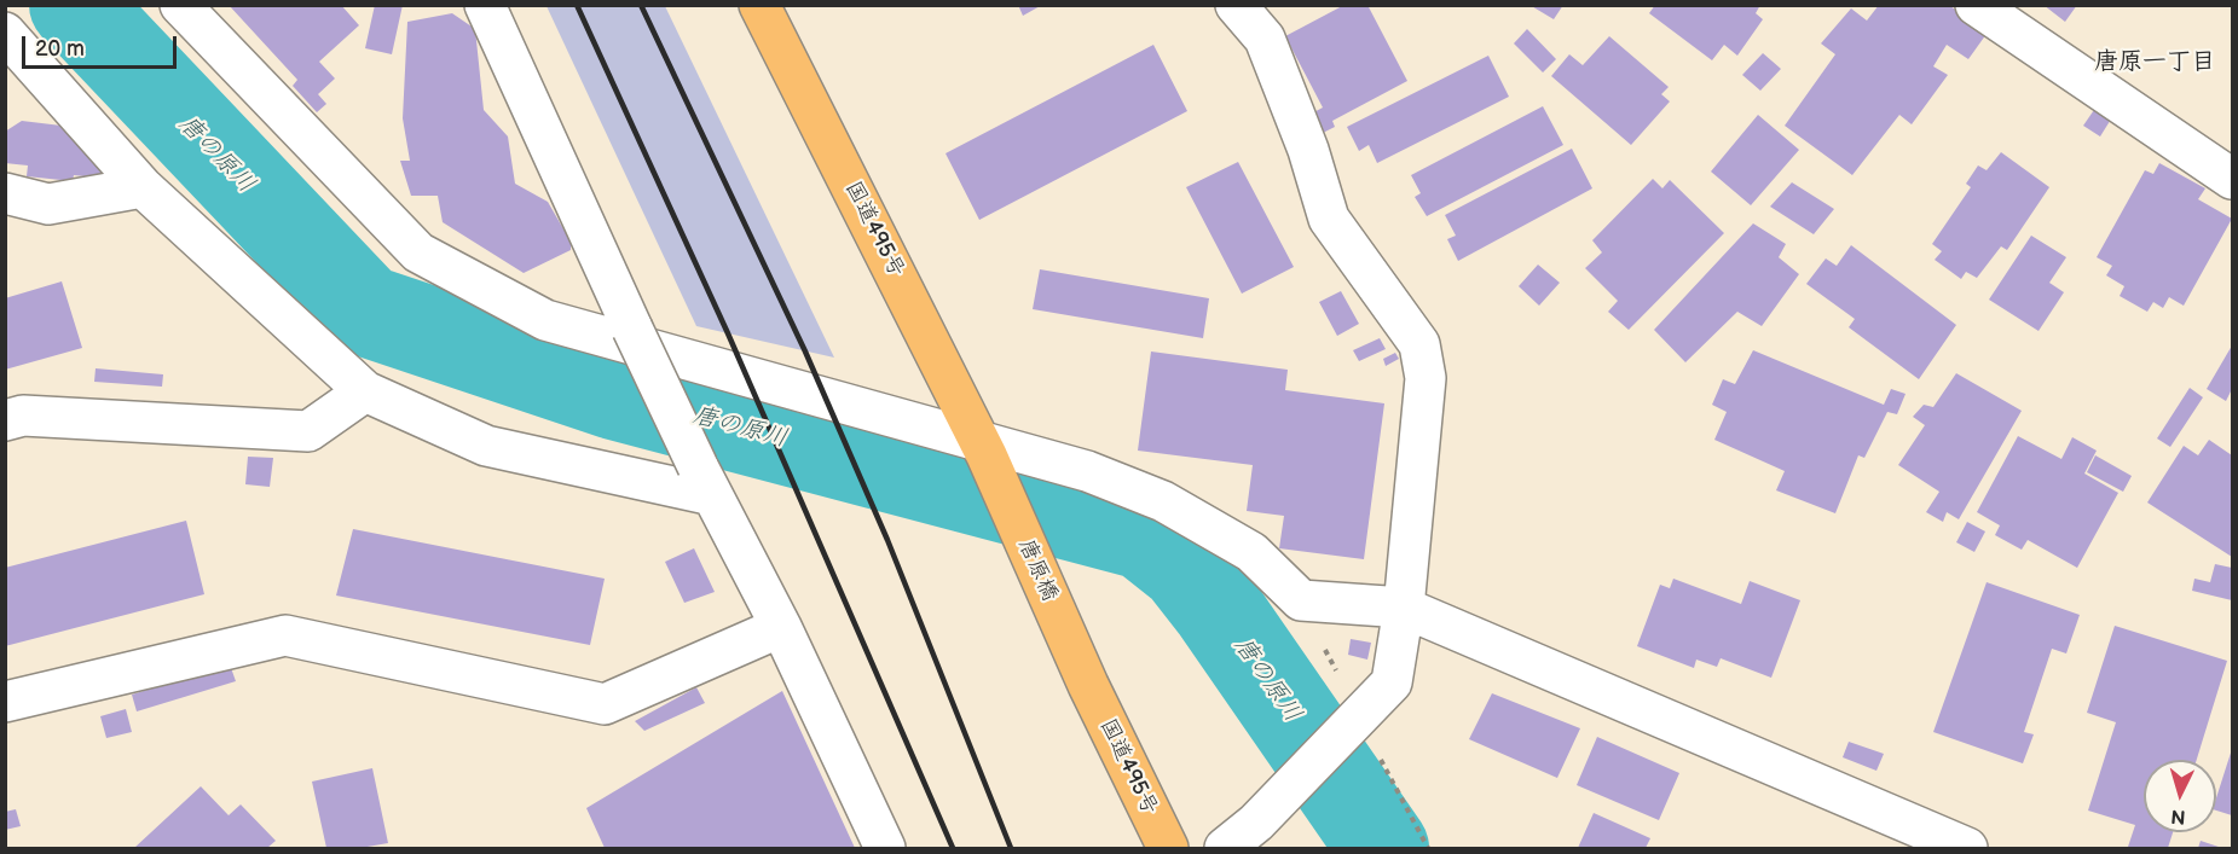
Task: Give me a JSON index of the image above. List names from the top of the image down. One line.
{"streets":{"highway":["国道495号","唐原橋"]},"crossings":[["国道495号","唐原橋"]],"districts":["唐原一丁目"],"water":["唐の原川"],"scale_bar":"20 m","north":"bottom"}
